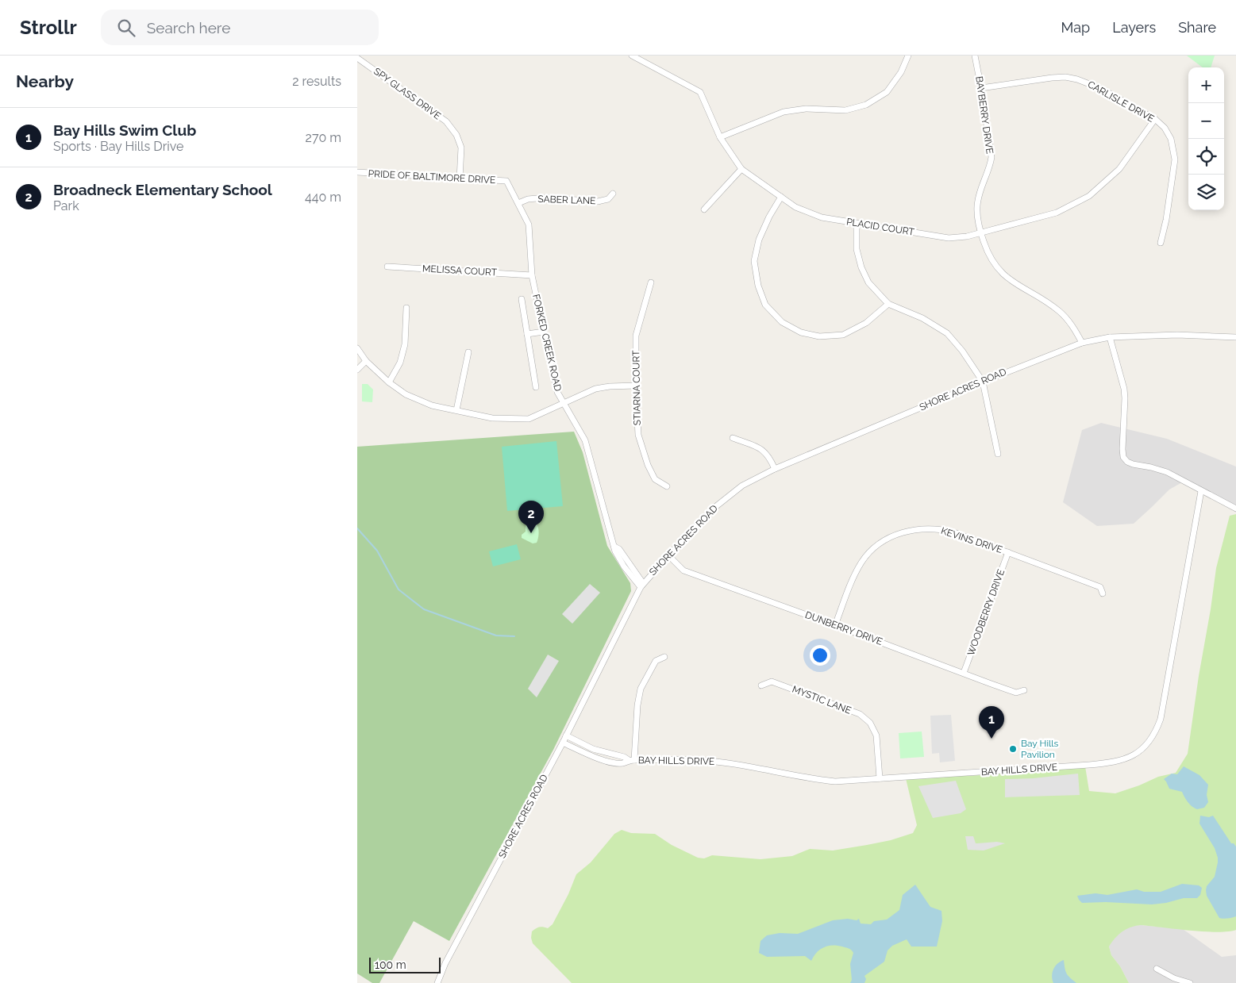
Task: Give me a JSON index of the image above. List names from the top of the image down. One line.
{"streets":{"street":["SPY GLASS DRIVE","CARLISLE DRIVE","BAYBERRY DRIVE","PRIDE OF BALTIMORE DRIVE","SABER LANE","PLACID COURT","MELISSA COURT","FORKED CREEK ROAD","STIARNA COURT","SHORE ACRES ROAD","KEVINS DRIVE","WOODBERRY DRIVE","DUNBERRY DRIVE","MYSTIC LANE","BAY HILLS DRIVE"]},"crossings":[["SPY GLASS DRIVE","PRIDE OF BALTIMORE DRIVE"],["CARLISLE DRIVE","BAYBERRY DRIVE"],["CARLISLE DRIVE","PLACID COURT"],["BAYBERRY DRIVE","PLACID COURT"],["BAYBERRY DRIVE","SHORE ACRES ROAD"],["PRIDE OF BALTIMORE DRIVE","FORKED CREEK ROAD"],["SABER LANE","FORKED CREEK ROAD"],["MELISSA COURT","FORKED CREEK ROAD"],["FORKED CREEK ROAD","SHORE ACRES ROAD"],["SHORE ACRES ROAD","DUNBERRY DRIVE"],["SHORE ACRES ROAD","BAY HILLS DRIVE"],["KEVINS DRIVE","WOODBERRY DRIVE"],["KEVINS DRIVE","DUNBERRY DRIVE"],["WOODBERRY DRIVE","DUNBERRY DRIVE"],["MYSTIC LANE","BAY HILLS DRIVE"]],"places":["Bay Hills Pavilion"],"scale_bar":"100 m","page":{"header":"Strollr","search":"Search here","nav":["Map","Layers","Share"],"heading":["Nearby","2 results"],"map_buttons":["+","−"],"list":[{"mark":"1","name":"Bay Hills Swim Club","note":"Sports · Bay Hills Drive","value":"270 m"},{"mark":"2","name":"Broadneck Elementary School","note":"Park","value":"440 m"}],"pins":["2","1"],"scale":"100 m"}}
